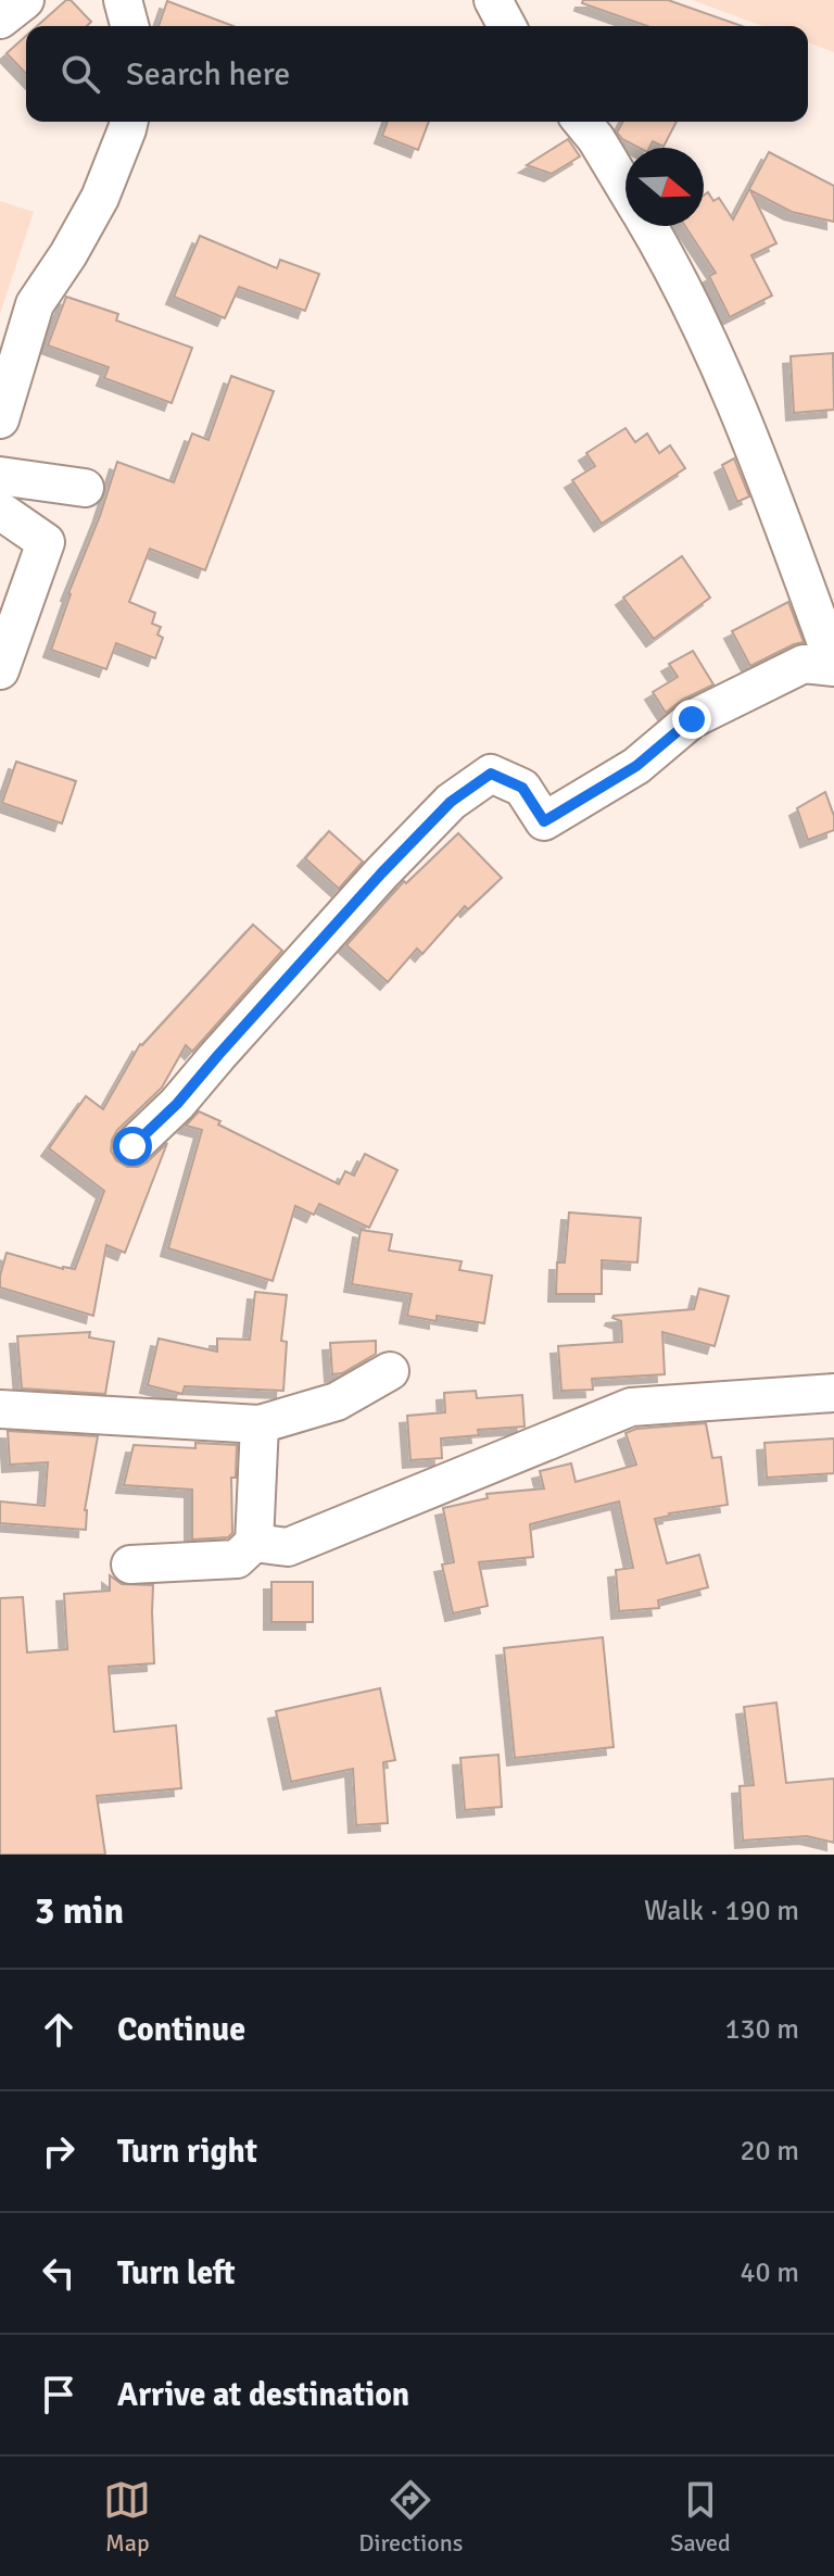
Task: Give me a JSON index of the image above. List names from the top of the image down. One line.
{"north":"right","page":{"search":"Search here","heading":["3 min","Walk · 190 m"],"list":[["Continue","130 m"],["Turn right","20 m"],["Turn left","40 m"],"Arrive at destination"],"nav":["Map","Directions","Saved"]}}
